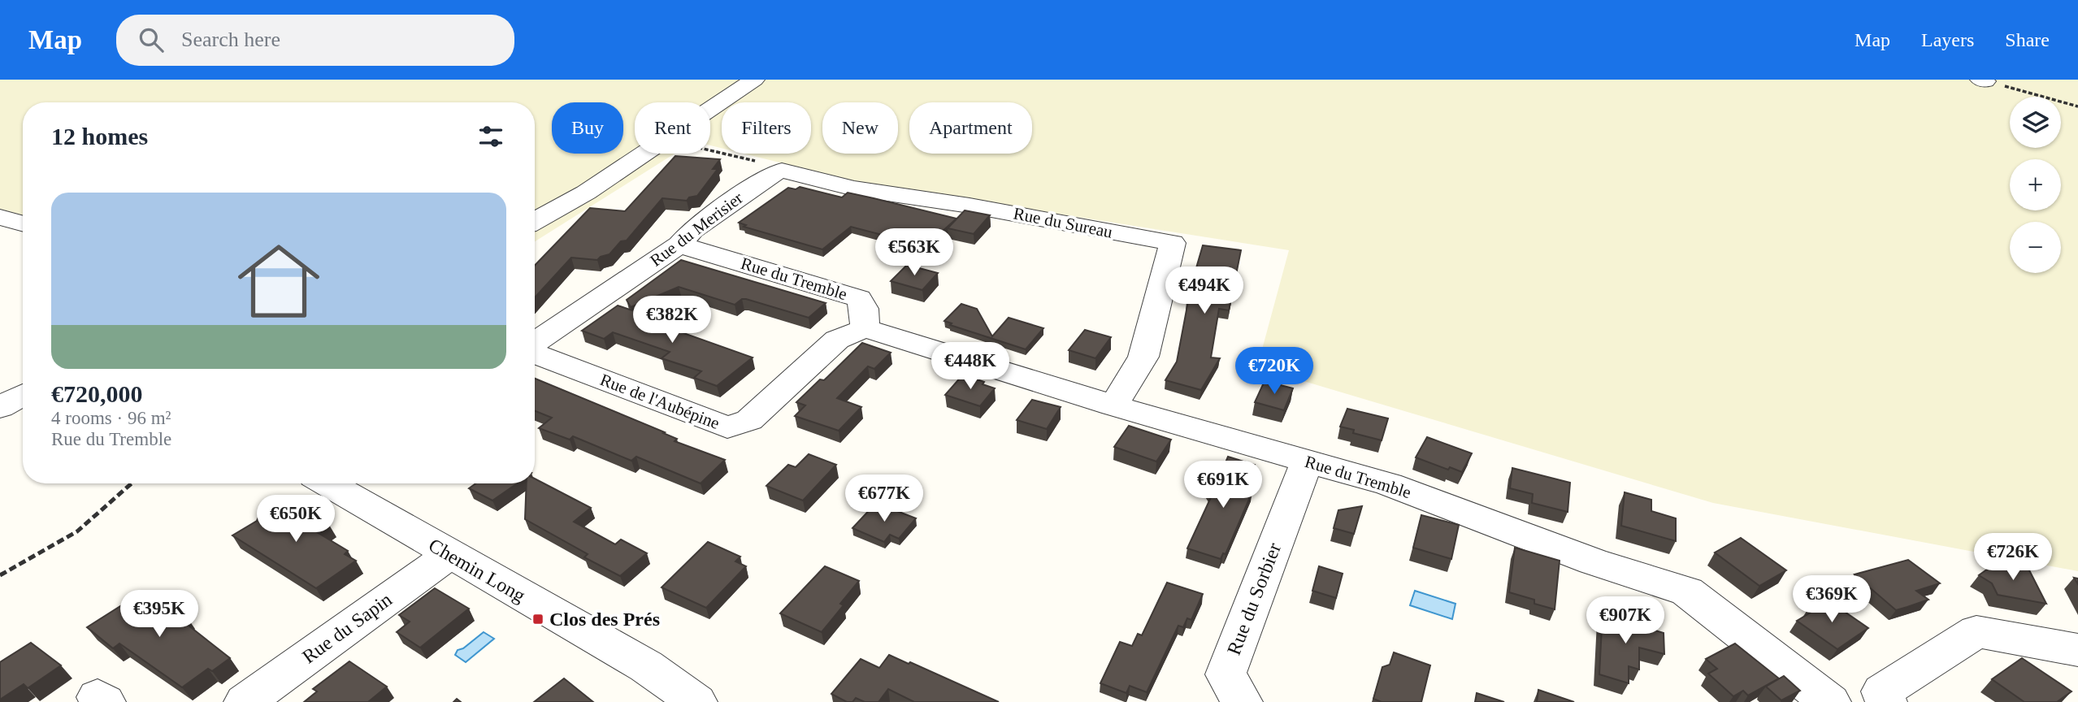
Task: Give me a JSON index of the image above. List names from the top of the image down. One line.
{"streets":{"street":["Rue du Sureau","Rue du Merisier","Rue du Tremble","Rue de l'Aubépine","Chemin Long","Rue du Sorbier","Rue du Sapin"]},"crossings":[["Rue du Sureau","Rue du Merisier"],["Rue du Sureau","Rue du Tremble"],["Rue du Merisier","Rue du Tremble"],["Rue du Tremble","Rue de l'Aubépine"],["Rue du Tremble","Rue du Sorbier"],["Chemin Long","Rue du Sapin"]],"places":{"transit":["Clos des Prés"]},"page":{"header":"Map","search":"Search here","nav":["Map","Layers","Share"],"map_buttons":["+","−"],"chip":["Buy","Rent","Filters","New","Apartment"],"heading":"12 homes","list":[{"name":"€720,000","note":"4 rooms · 96 m² · Rue du Tremble"}],"price":["€563K","€494K","€382K","€448K","€720K","€691K","€677K","€650K","€726K","€369K","€395K","€907K"]}}
